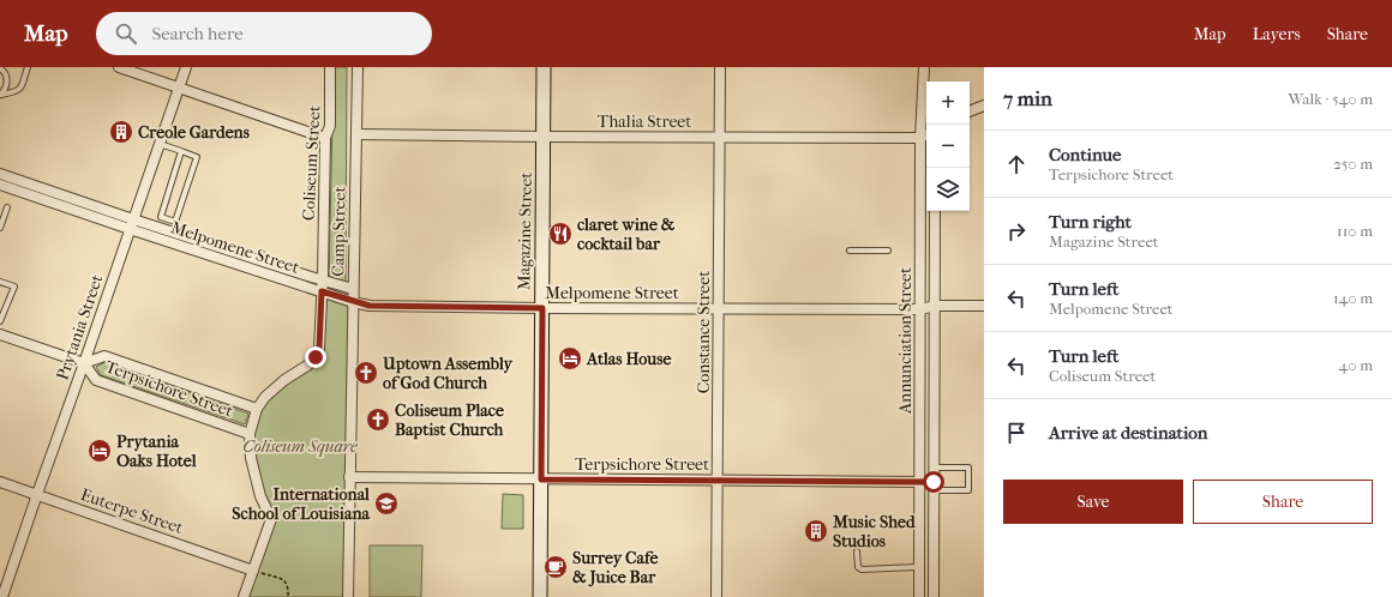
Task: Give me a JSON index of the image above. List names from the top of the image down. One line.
{"streets":{"street":["Thalia Street","Coliseum Street","Camp Street","Magazine Street","Melpomene Street","Prytania Street","Constance Street","Annunciation Street","Terpsichore Street","Euterpe Street"]},"crossings":[["Thalia Street","Camp Street"],["Thalia Street","Magazine Street"],["Thalia Street","Constance Street"],["Thalia Street","Annunciation Street"],["Coliseum Street","Melpomene Street"],["Coliseum Street","Terpsichore Street"],["Coliseum Street","Euterpe Street"],["Camp Street","Melpomene Street"],["Camp Street","Terpsichore Street"],["Magazine Street","Melpomene Street"],["Magazine Street","Terpsichore Street"],["Melpomene Street","Prytania Street"],["Melpomene Street","Constance Street"],["Melpomene Street","Annunciation Street"],["Prytania Street","Terpsichore Street"],["Prytania Street","Euterpe Street"],["Constance Street","Terpsichore Street"],["Annunciation Street","Terpsichore Street"]],"parks":["Coliseum Square"],"places":{"building":["Creole Gardens","Music Shed Studios"],"restaurant":["claret wine & cocktail bar"],"hotel":["Atlas House","Prytania Oaks Hotel"],"church":["Uptown Assembly of God Church","Coliseum Place Baptist Church"],"school or university":["International School of Louisiana"],"cafe":["Surrey Cafe & Juice Bar"]},"page":{"header":"Map","search":"Search here","nav":["Map","Layers","Share"],"heading":["7 min","Walk · 540 m"],"map_buttons":["+","−"],"list":[["Continue","Terpsichore Street","250 m"],["Turn right","Magazine Street","110 m"],["Turn left","Melpomene Street","140 m"],["Turn left","Coliseum Street","40 m"],"Arrive at destination"],"buttons":["Save","Share"]}}
